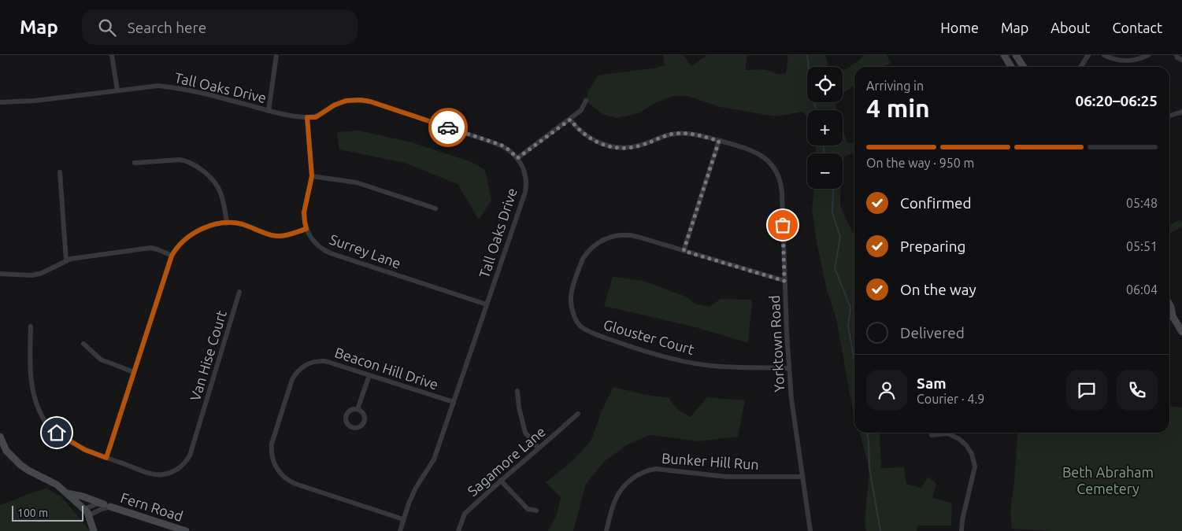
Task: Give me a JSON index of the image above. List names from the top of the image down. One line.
{"streets":{"street":["Tall Oaks Drive","Surrey Lane","Glouster Court","Yorktown Road","Van Hise Court","Beacon Hill Drive","Sagamore Lane","Bunker Hill Run","Fern Road"]},"crossings":[["Tall Oaks Drive","Surrey Lane"],["Tall Oaks Drive","Beacon Hill Drive"],["Glouster Court","Yorktown Road"],["Yorktown Road","Bunker Hill Run"]],"parks":["Beth Abraham Cemetery"],"scale_bar":"100 m","page":{"header":"Map","search":"Search here","nav":["Home","Map","About","Contact"],"map_buttons":["+","−"],"heading":["4 min","Arriving in","06:20–06:25"],"panel":["Sam","Courier · 4.9"],"bar":"On the way · 950 m","list":[["Confirmed","05:48"],["Preparing","05:51"],["On the way","06:04"],"Delivered"],"scale":"100 m"}}
